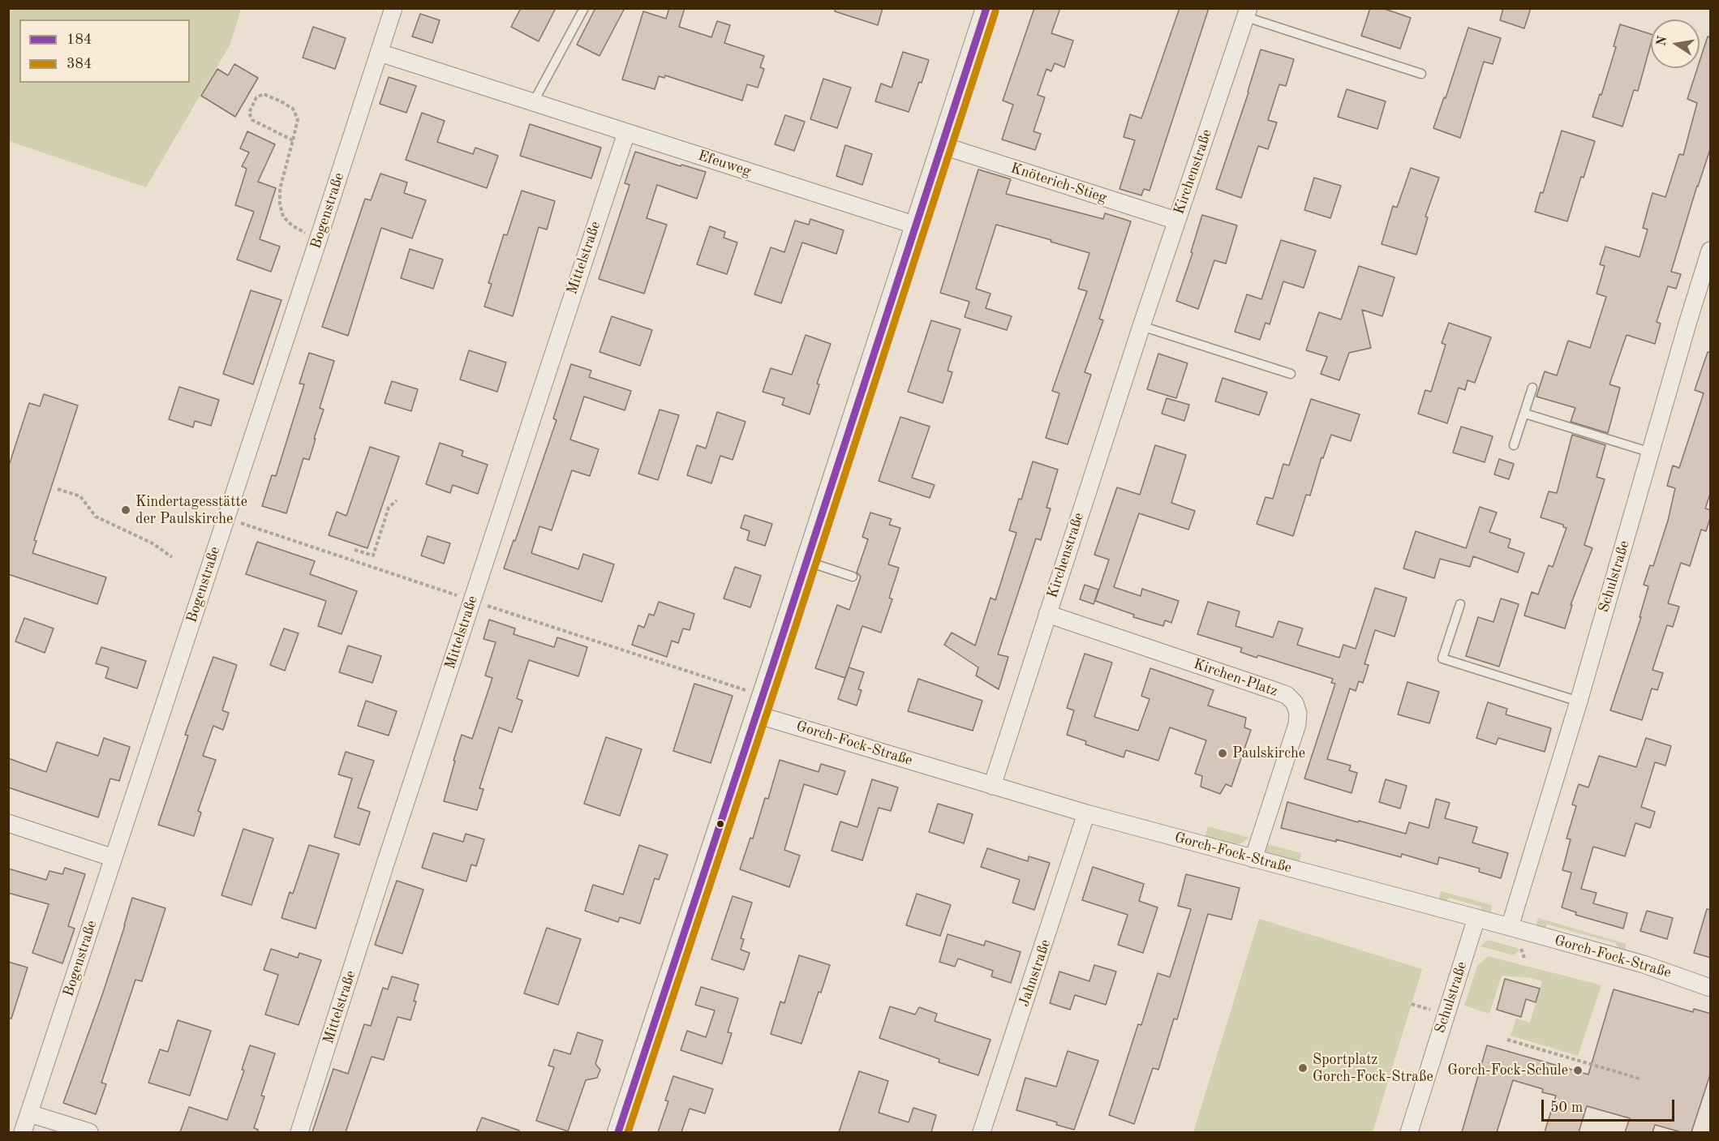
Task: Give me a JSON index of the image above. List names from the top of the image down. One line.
{"streets":{"street":["Efeuweg","Kirchenstraße","Knöterich-Stieg","Bogenstraße","Mittelstraße","Schulstraße","Kirchen-Platz","Gorch-Fock-Straße","Jahnstraße"]},"crossings":[["Efeuweg","Bogenstraße"],["Efeuweg","Mittelstraße"],["Kirchenstraße","Knöterich-Stieg"],["Kirchenstraße","Kirchen-Platz"],["Kirchenstraße","Gorch-Fock-Straße"],["Schulstraße","Gorch-Fock-Straße"],["Kirchen-Platz","Gorch-Fock-Straße"],["Gorch-Fock-Straße","Jahnstraße"]],"places":["Kindertagesstätte der Paulskirche","Paulskirche","Sportplatz Gorch-Fock-Straße","Gorch-Fock-Schule"],"lines":["transit line 184","transit line 384"],"legend":["184","384"],"scale_bar":"50 m","north":"left"}
